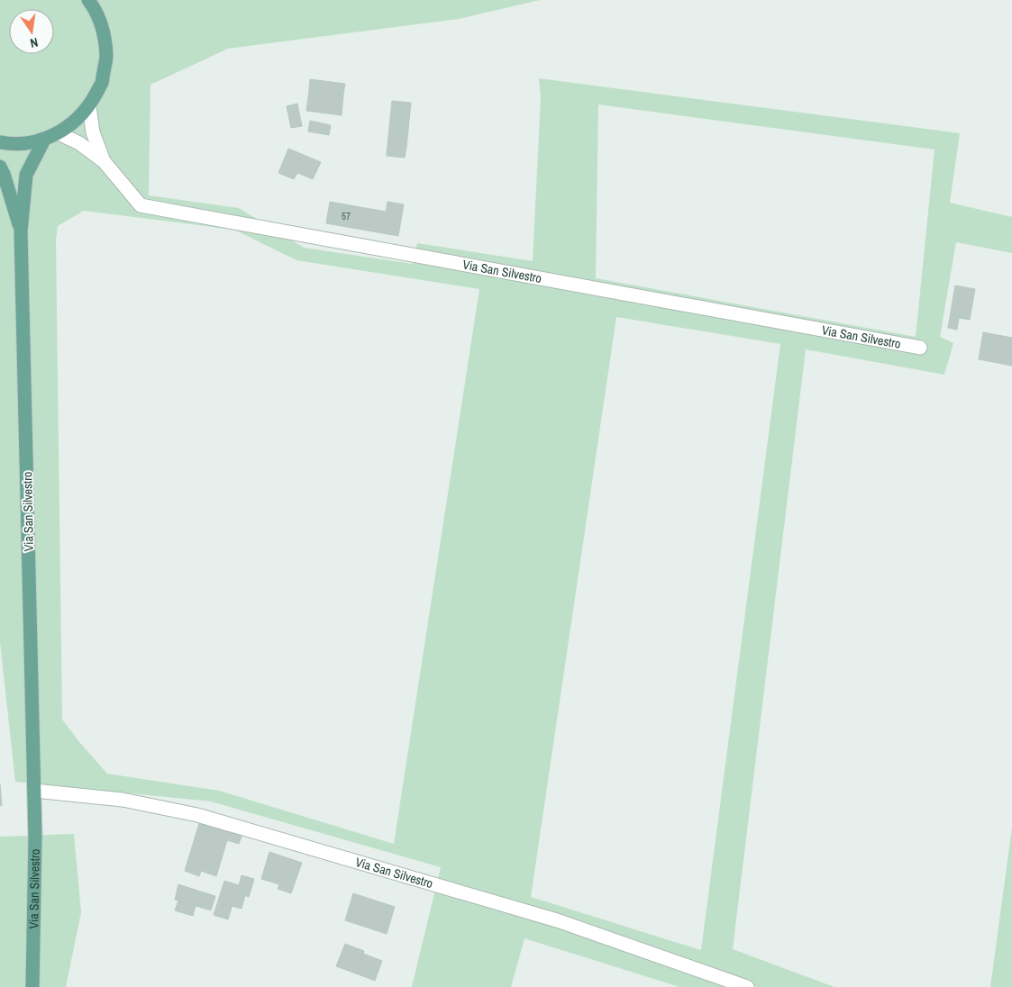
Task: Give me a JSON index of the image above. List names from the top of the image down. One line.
{"streets":{"main road":["Via San Silvestro"]},"house_numbers":["57"],"north":"bottom"}
